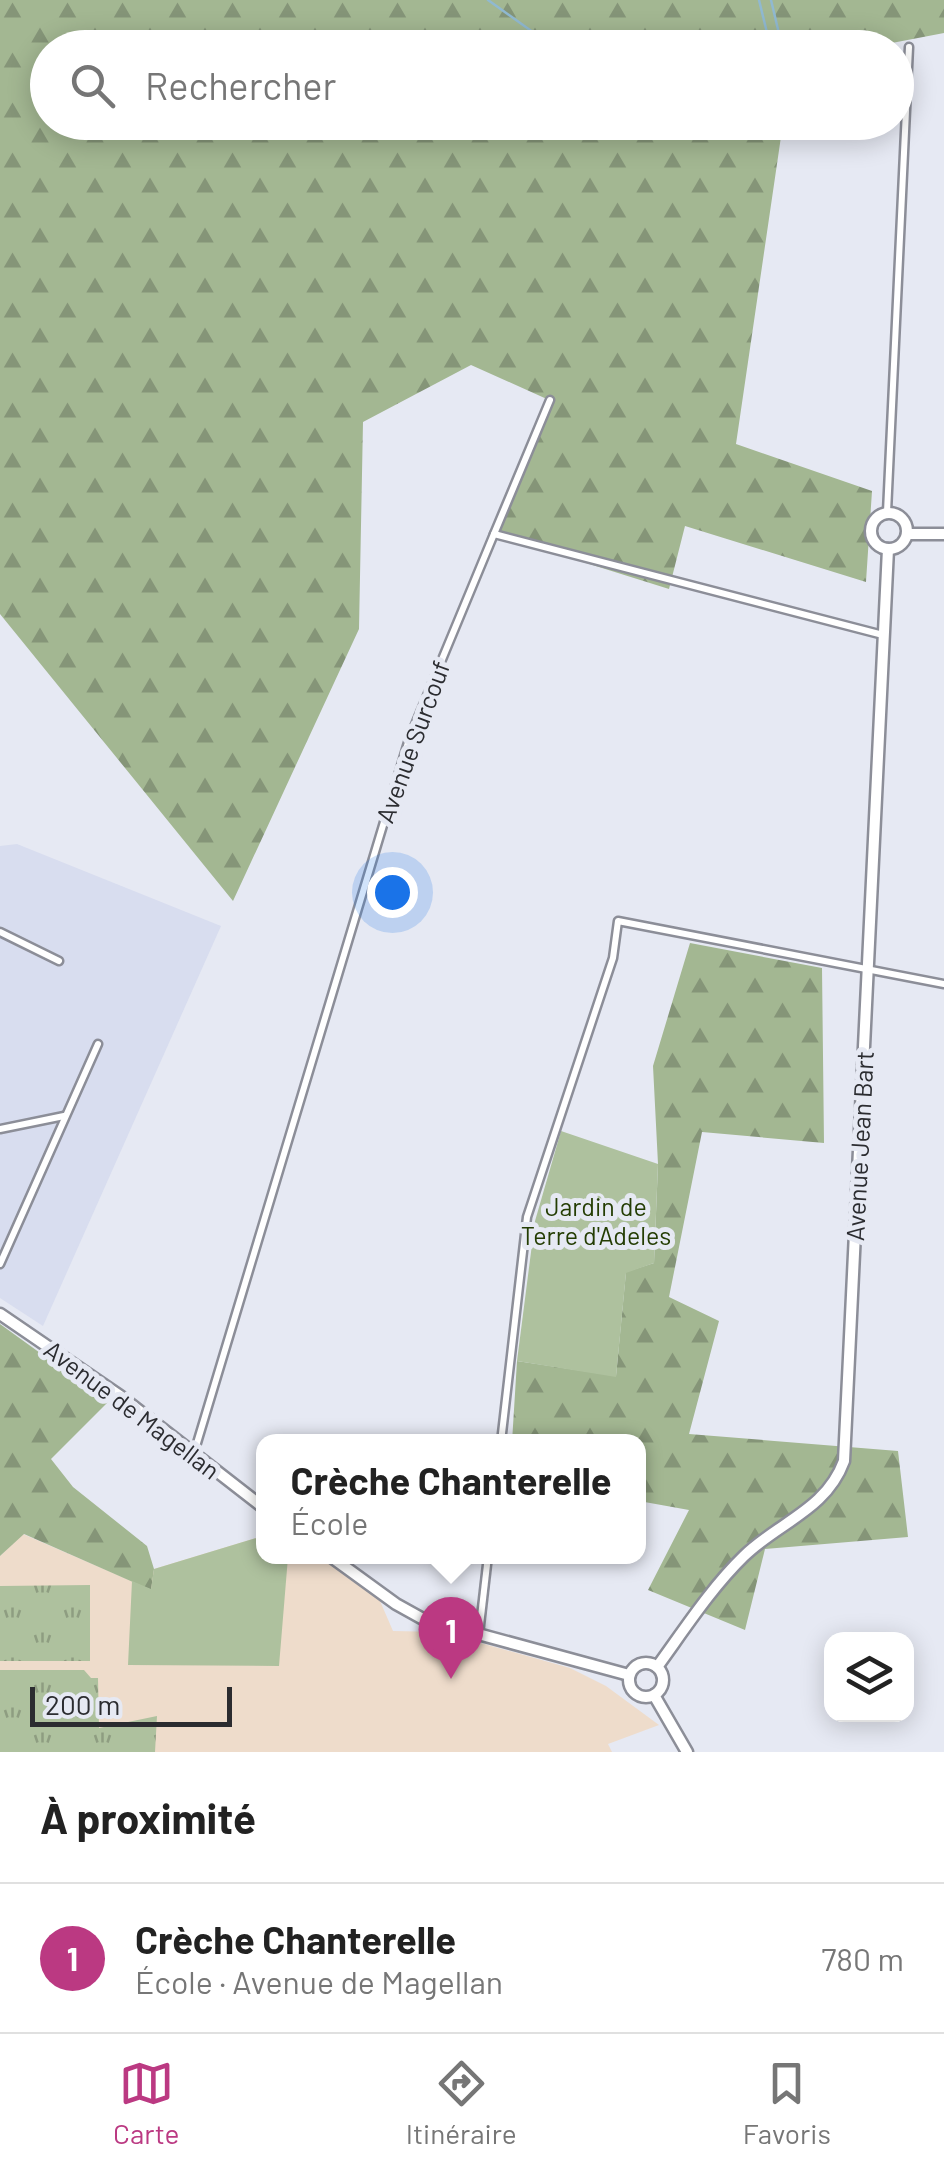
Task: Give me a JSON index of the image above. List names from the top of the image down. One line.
{"streets":{"street":["Avenue Surcouf","Avenue Jean Bart","Avenue de Magellan"]},"crossings":[["Avenue Surcouf","Avenue de Magellan"]],"parks":["Jardin de Terre d'Adeles"],"scale_bar":"200 m","page":{"search":"Rechercher","popup":["Crèche Chanterelle","École"],"pins":"1","scale":"200 m","heading":"À proximité","list":[{"mark":"1","name":"Crèche Chanterelle","note":"École · Avenue de Magellan","value":"780 m"}],"nav":["Carte","Itinéraire","Favoris"]}}
